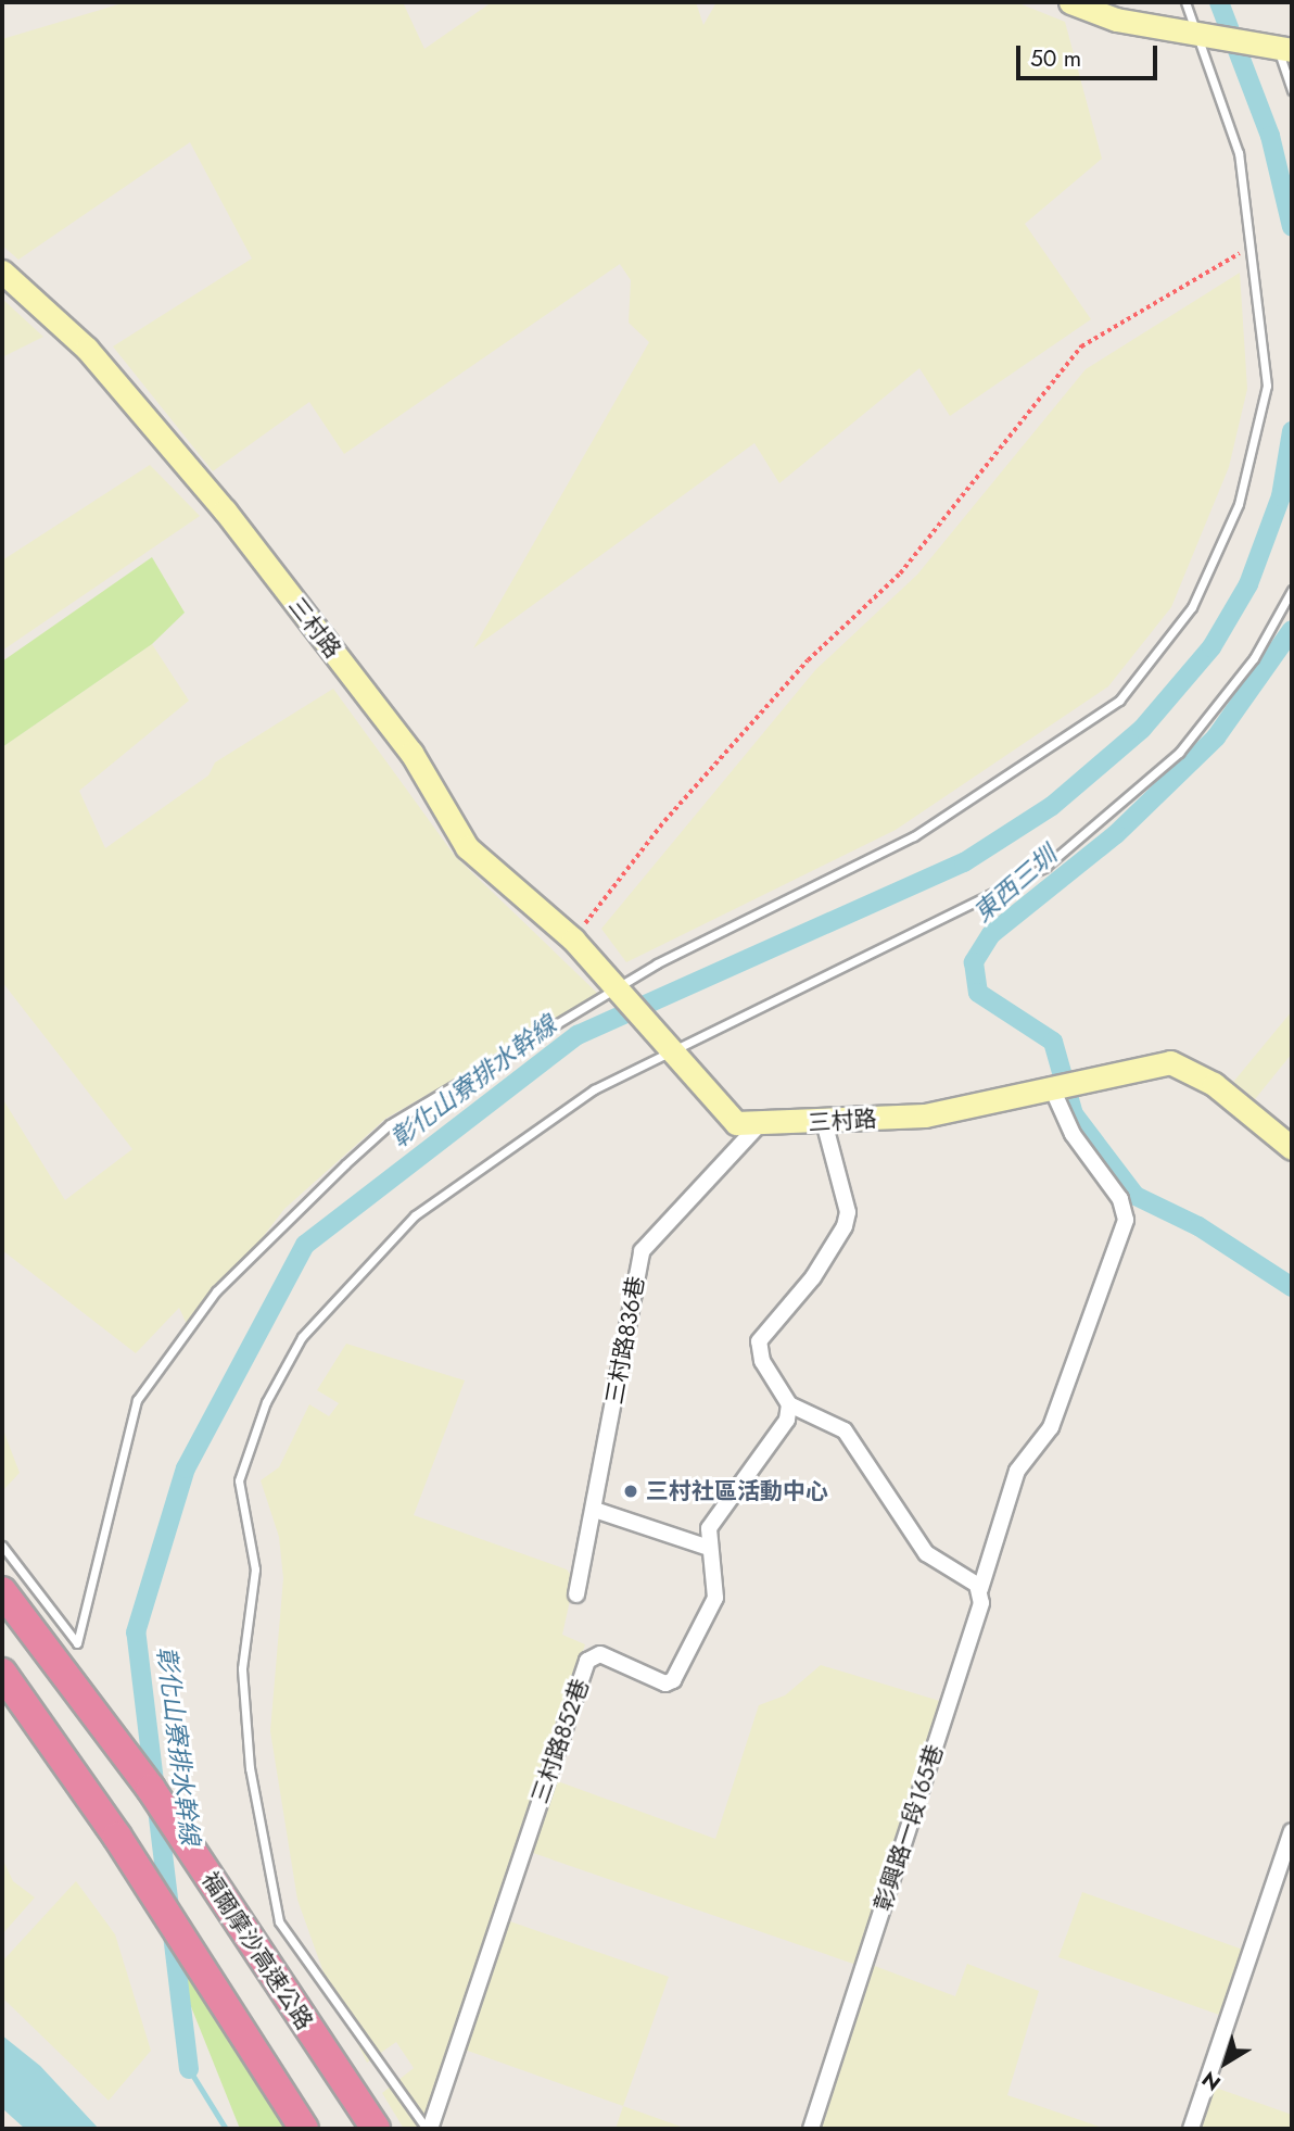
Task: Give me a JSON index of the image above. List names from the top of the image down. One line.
{"streets":{"highway":["福爾摩沙高速公路"],"street":["三村路","三村路836巷","三村路852巷","彰興路一段165巷"]},"crossings":[["三村路","三村路836巷"],["三村路","彰興路一段165巷"]],"water":["東西三圳","彰化山寮排水幹線"],"places":["三村社區活動中心"],"scale_bar":"50 m","north":"bottom left"}
